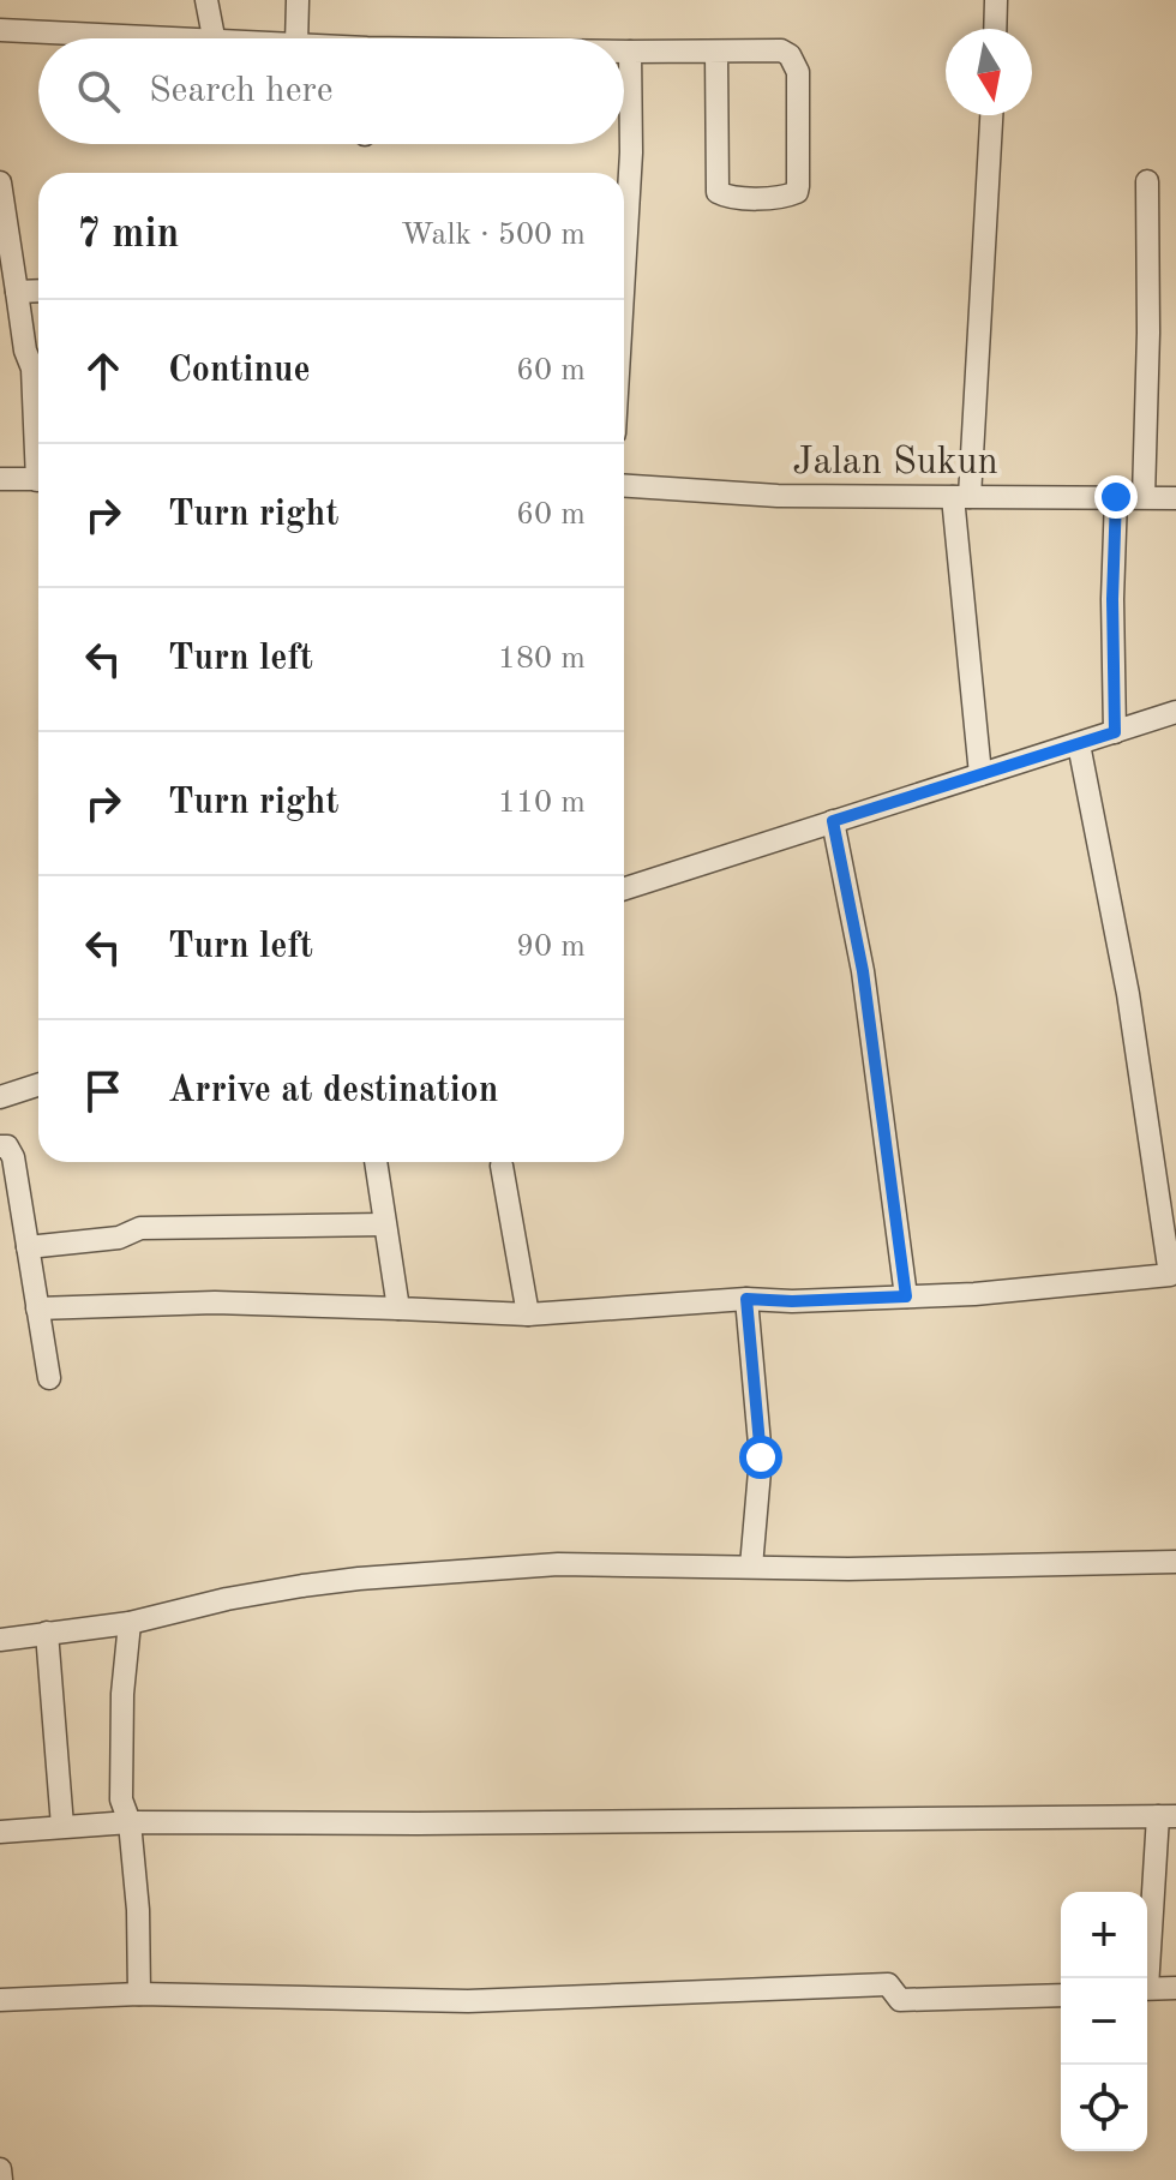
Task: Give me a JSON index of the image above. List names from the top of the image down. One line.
{"streets":{"street":["Jalan Sukun"]},"north":"bottom","page":{"search":"Search here","heading":["7 min","Walk · 500 m"],"list":[["Continue","60 m"],["Turn right","60 m"],["Turn left","180 m"],["Turn right","110 m"],["Turn left","90 m"],"Arrive at destination"],"map_buttons":["+","−"]}}
